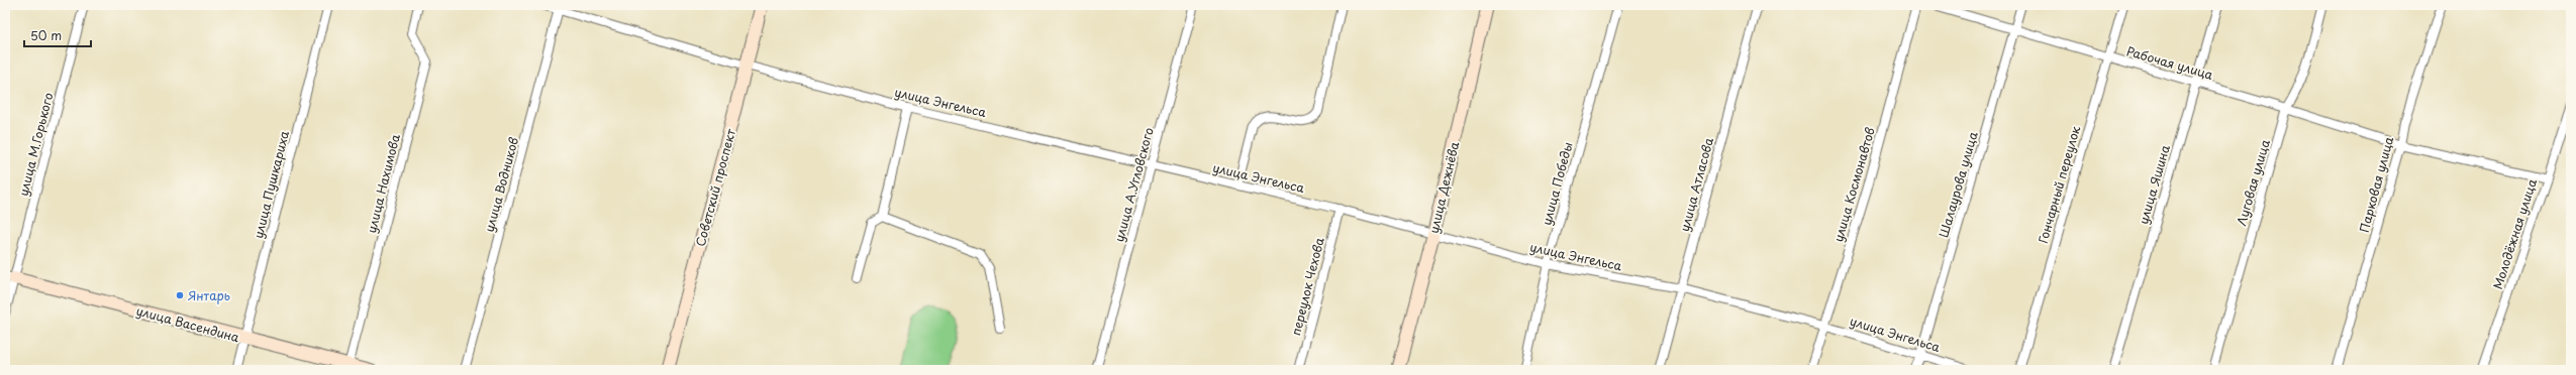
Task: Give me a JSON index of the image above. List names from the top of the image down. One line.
{"streets":{"main road":["Советский проспект","улица Дежнёва","улица Васендина"],"street":["Рабочая улица","улица Энгельса","улица М.Горького","Луговая улица","улица Нахимова","улица Победы","улица Пушкариха","улица Водников","улица А.Угловского","улица Атласова","улица Космонавтов","Шалаурова улица","Гончарный переулок","улица Яшина","Парковая улица","Молодёжная улица","переулок Чехова"]},"crossings":[["Рабочая улица","Луговая улица"],["Рабочая улица","Шалаурова улица"],["Рабочая улица","Гончарный переулок"],["Рабочая улица","улица Яшина"],["Рабочая улица","Парковая улица"],["Рабочая улица","Молодёжная улица"],["улица Энгельса","улица Победы"],["улица Энгельса","улица Водников"],["улица Энгельса","улица А.Угловского"],["улица Энгельса","улица Атласова"],["улица Энгельса","улица Космонавтов"],["улица Энгельса","Шалаурова улица"],["улица Энгельса","Советский проспект"],["улица Энгельса","улица Дежнёва"],["улица Энгельса","переулок Чехова"],["улица М.Горького","улица Васендина"],["улица Нахимова","улица Васендина"],["улица Пушкариха","улица Васендина"],["Парковая улица","Молодёжная улица"]],"places":["Янтарь"],"scale_bar":"50 m"}
